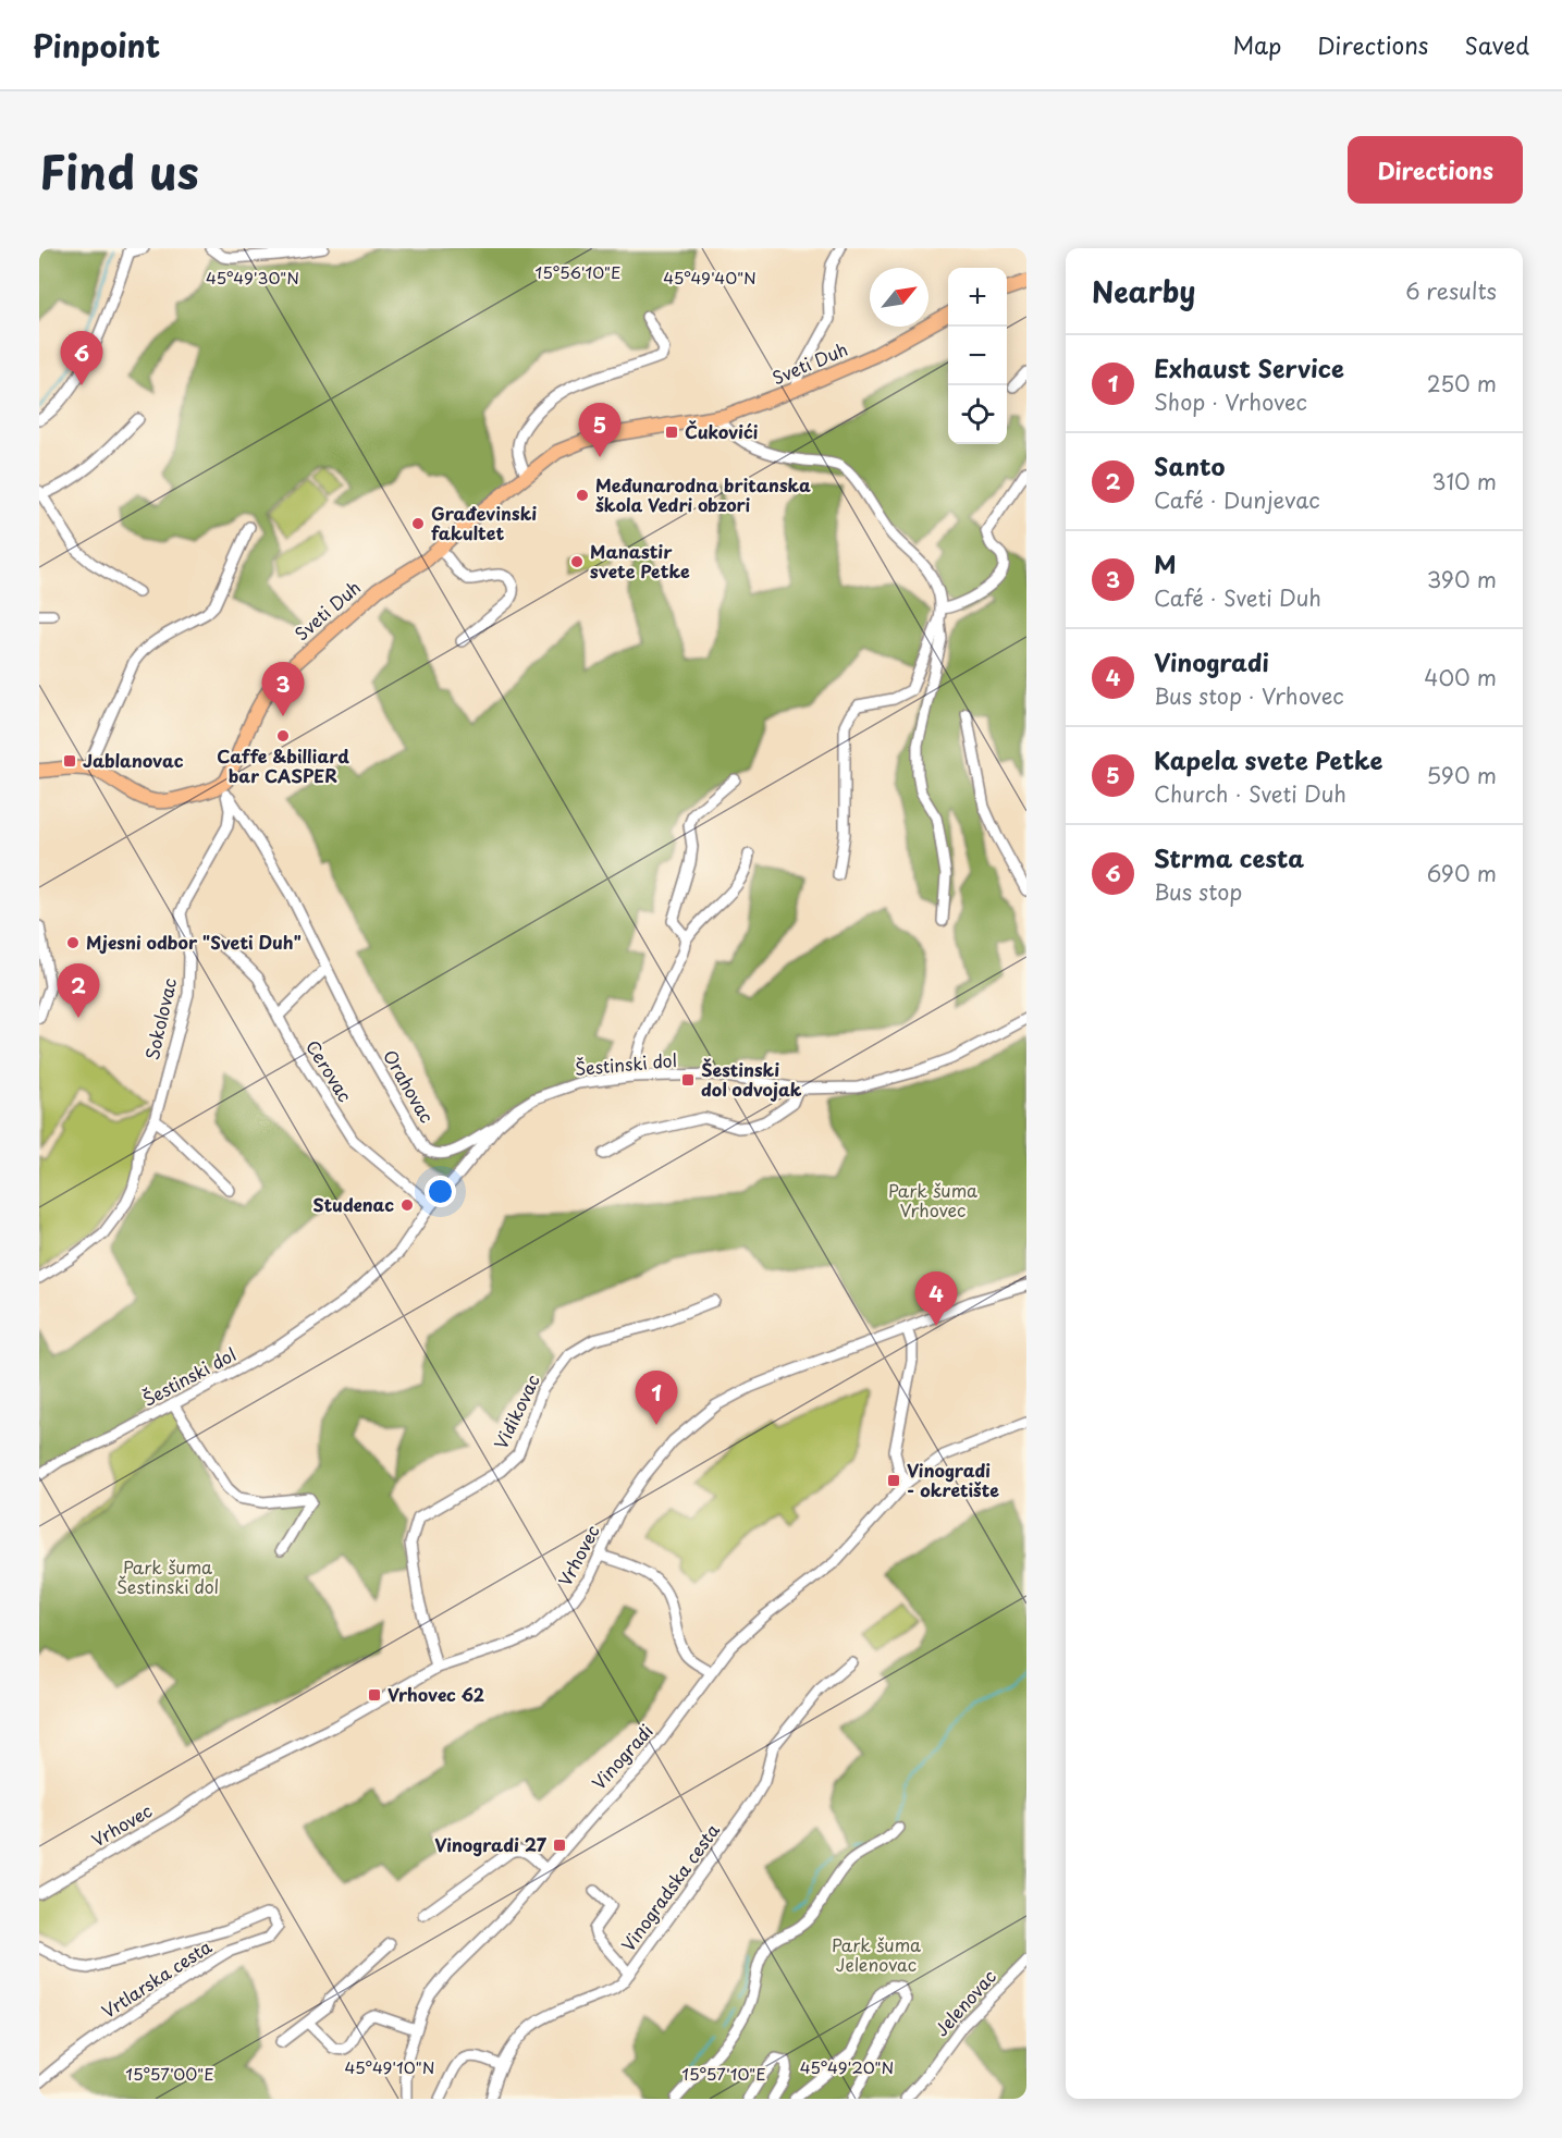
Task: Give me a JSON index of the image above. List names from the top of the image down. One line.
{"streets":{"main road":["Sveti Duh"],"street":["Sokolovac","Šestinski dol","Cerovac","Orahovac","Vidikovac","Vrhovec","Vinogradi","Vinogradska cesta","Vrtlarska cesta","Jelenovac"]},"crossings":[["Sveti Duh","Sokolovac"],["Sveti Duh","Orahovac"],["Sokolovac","Orahovac"],["Šestinski dol","Cerovac"],["Šestinski dol","Orahovac"],["Vidikovac","Vrhovec"]],"parks":["Park šuma Vrhovec","Park šuma Šestinski dol","Park šuma Jelenovac"],"places":{"transit":["Čukovići","Jablanovac","Šestinski dol odvojak","Vinogradi - okretište","Vrhovec 62","Vinogradi 27"],"other":["Međunarodna britanska škola Vedri obzori","Građevinski fakultet","Manastir svete Petke","Caffe &billiard bar CASPER","Mjesni odbor \"Sveti Duh\"","Studenac"]},"north":"top right","page":{"header":"Pinpoint","nav":["Map","Directions","Saved"],"title":"Find us","buttons":"Directions","heading":["Nearby","6 results"],"map_buttons":["+","−"],"pins":["6","5","3","2","4","1"],"list":[{"mark":"1","name":"Exhaust Service","note":"Shop · Vrhovec","value":"250 m"},{"mark":"2","name":"Santo","note":"Café · Dunjevac","value":"310 m"},{"mark":"3","name":"M","note":"Café · Sveti Duh","value":"390 m"},{"mark":"4","name":"Vinogradi","note":"Bus stop · Vrhovec","value":"400 m"},{"mark":"5","name":"Kapela svete Petke","note":"Church · Sveti Duh","value":"590 m"},{"mark":"6","name":"Strma cesta","note":"Bus stop","value":"690 m"}]},"coordinates":["15°56'10\"E","45°49'30\"N","45°49'40\"N","45°49'10\"N","45°49'20\"N","15°57'00\"E","15°57'10\"E"]}
